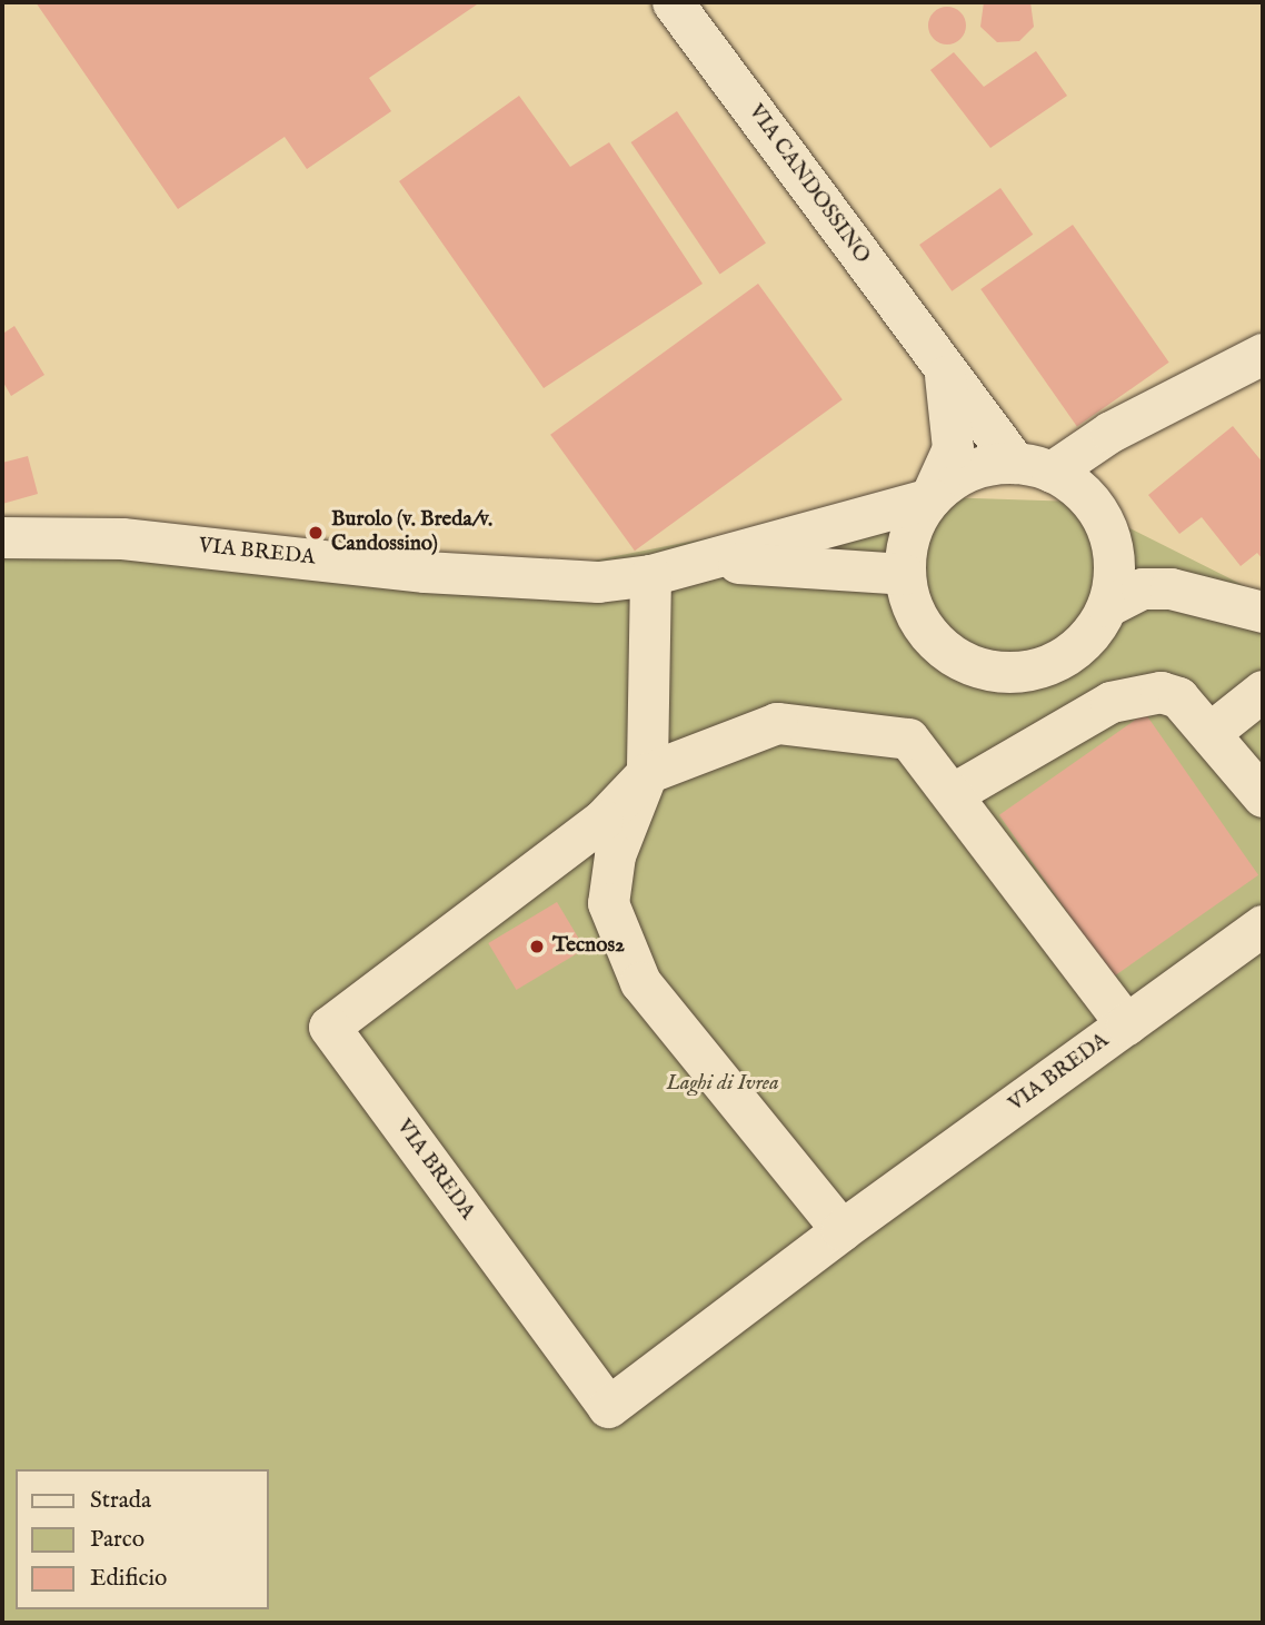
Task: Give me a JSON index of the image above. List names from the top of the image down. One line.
{"streets":{"street":["VIA CANDOSSINO","VIA BREDA"]},"crossings":[["VIA CANDOSSINO","VIA BREDA"]],"parks":["Laghi di Ivrea"],"places":["Burolo (v. Breda/v. Candossino)","Tecnos2"],"legend":["Strada","Parco","Edificio"]}
